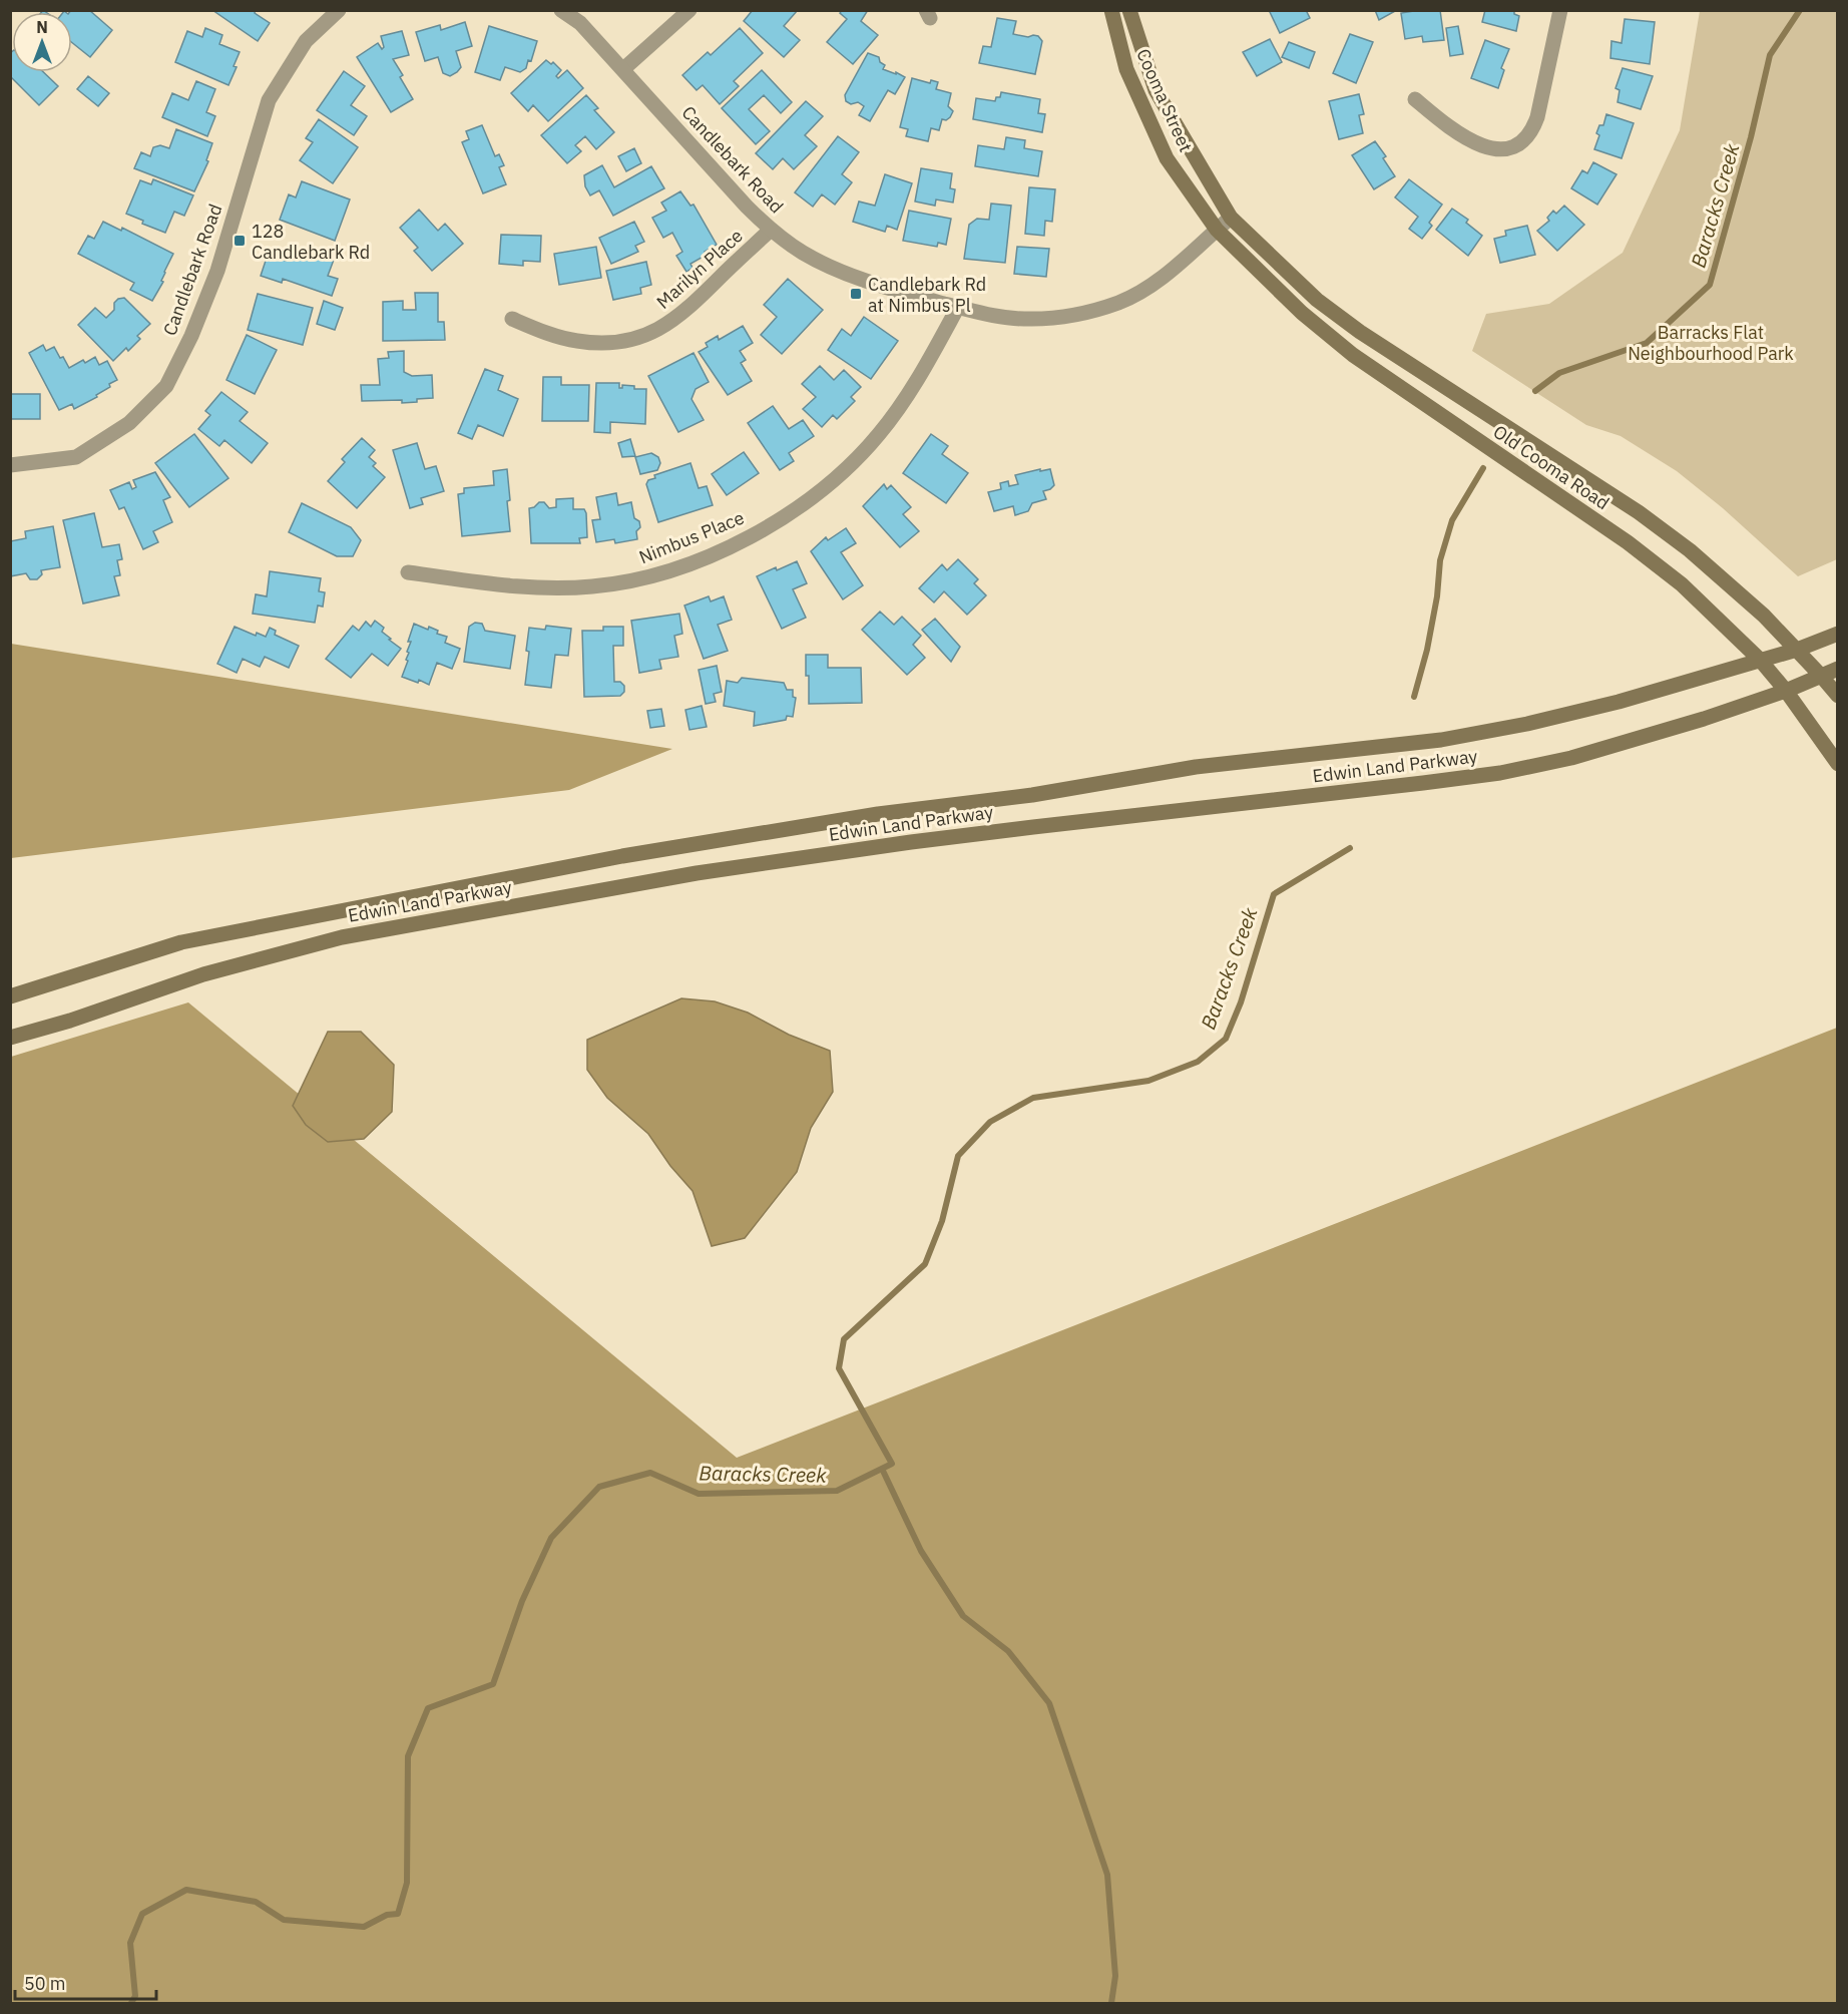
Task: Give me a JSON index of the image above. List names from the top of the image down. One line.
{"streets":{"main road":["Cooma Street","Old Cooma Road","Edwin Land Parkway"],"street":["Candlebark Road","Marilyn Place","Nimbus Place"]},"crossings":[["Cooma Street","Candlebark Road"],["Cooma Street","Old Cooma Road"],["Candlebark Road","Marilyn Place"],["Candlebark Road","Old Cooma Road"],["Candlebark Road","Nimbus Place"],["Old Cooma Road","Edwin Land Parkway"]],"water":["Baracks Creek"],"parks":["Barracks Flat Neighbourhood Park"],"places":{"transit":["128 Candlebark Rd","Candlebark Rd at Nimbus Pl"]},"scale_bar":"50 m","north":"top"}
